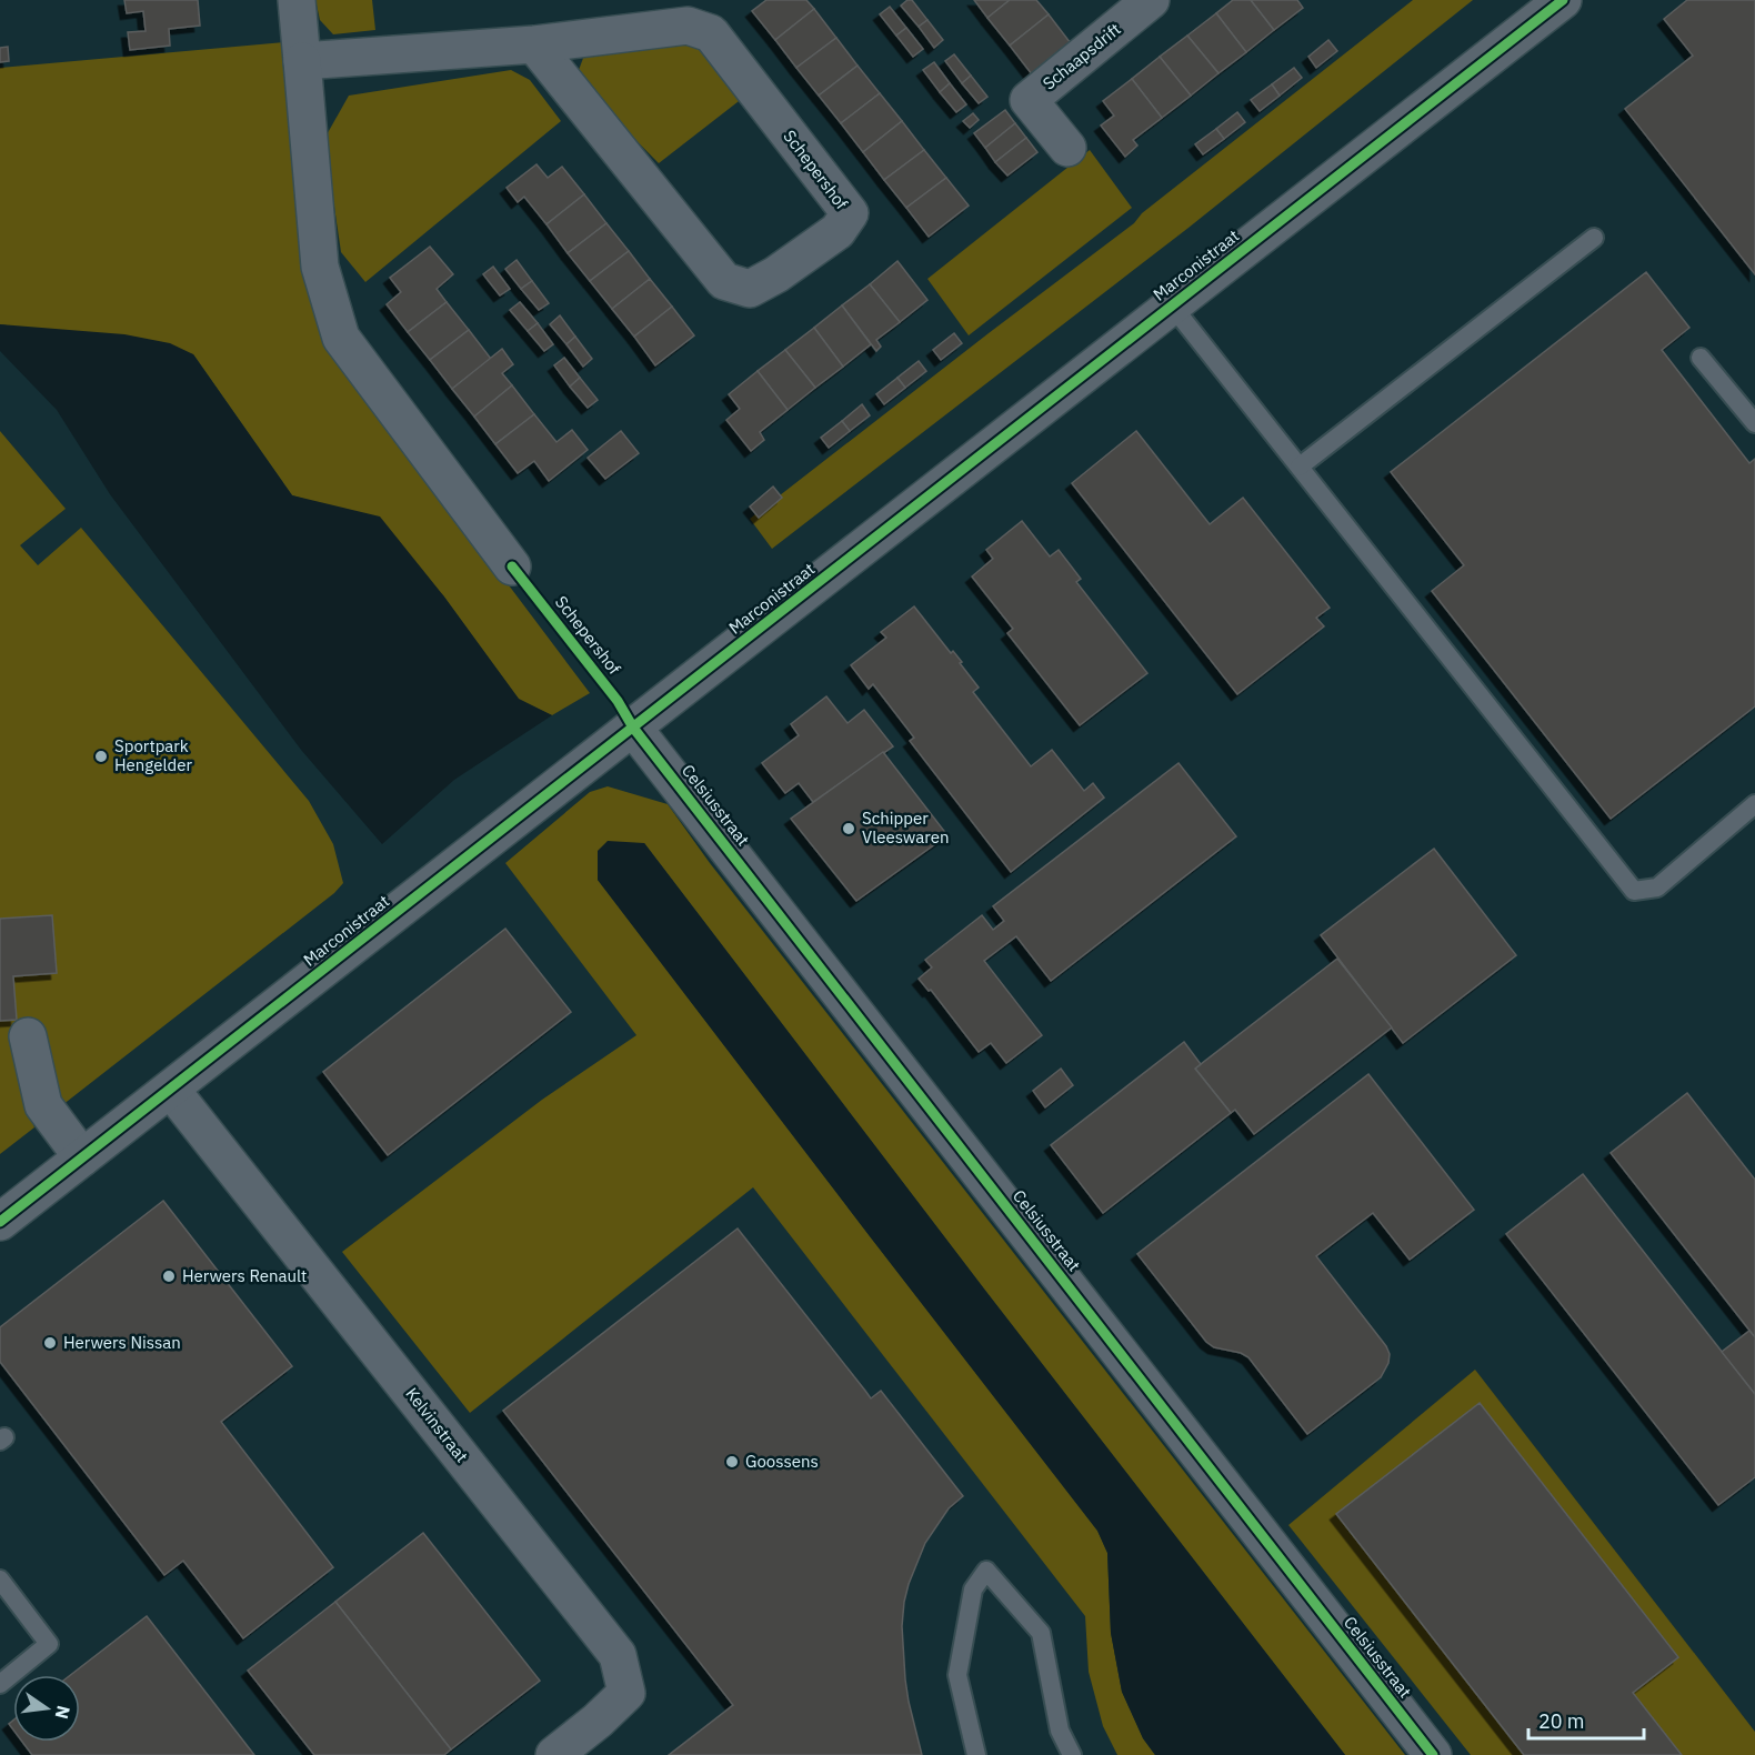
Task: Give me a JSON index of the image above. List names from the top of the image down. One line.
{"streets":{"street":["Schaapsdrift","Schepershof","Marconistraat","Celsiusstraat","Kelvinstraat"]},"crossings":[["Marconistraat","Celsiusstraat"],["Marconistraat","Kelvinstraat"]],"places":["Sportpark Hengelder","Schipper Vleeswaren","Herwers Renault","Herwers Nissan","Goossens"],"scale_bar":"20 m","north":"right"}
